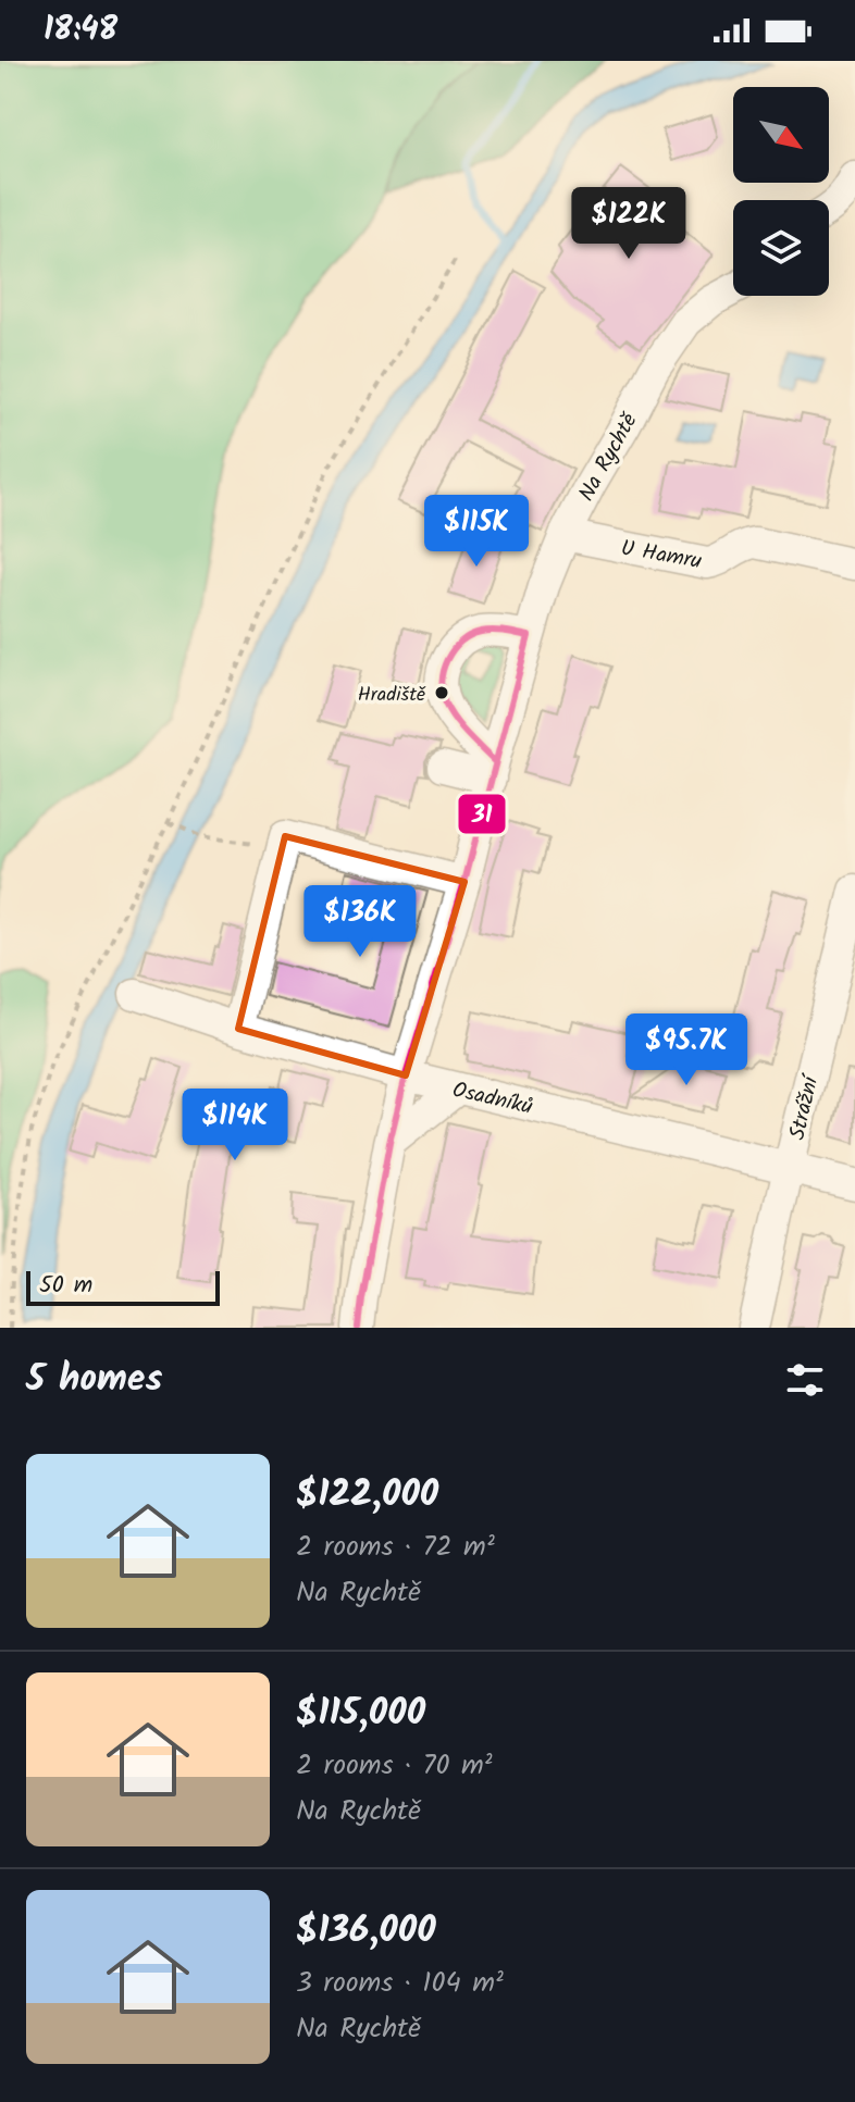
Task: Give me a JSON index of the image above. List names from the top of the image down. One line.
{"streets":{"street":["Na Rychtě","U Hamru","Osadníků","Strážní"]},"crossings":[["Na Rychtě","U Hamru"],["Na Rychtě","Osadníků"],["Osadníků","Strážní"]],"places":["Hradiště"],"lines":["transit line 31"],"scale_bar":"50 m","north":"bottom right","page":{"status":"18:48","price":["$122K","$115K","$136K","$95.7K","$114K"],"scale":"50 m","heading":"5 homes","list":[{"name":"$122,000","note":"2 rooms · 72 m² · Na Rychtě"},{"name":"$115,000","note":"2 rooms · 70 m² · Na Rychtě"},{"name":"$136,000","note":"3 rooms · 104 m² · Na Rychtě"}]}}
